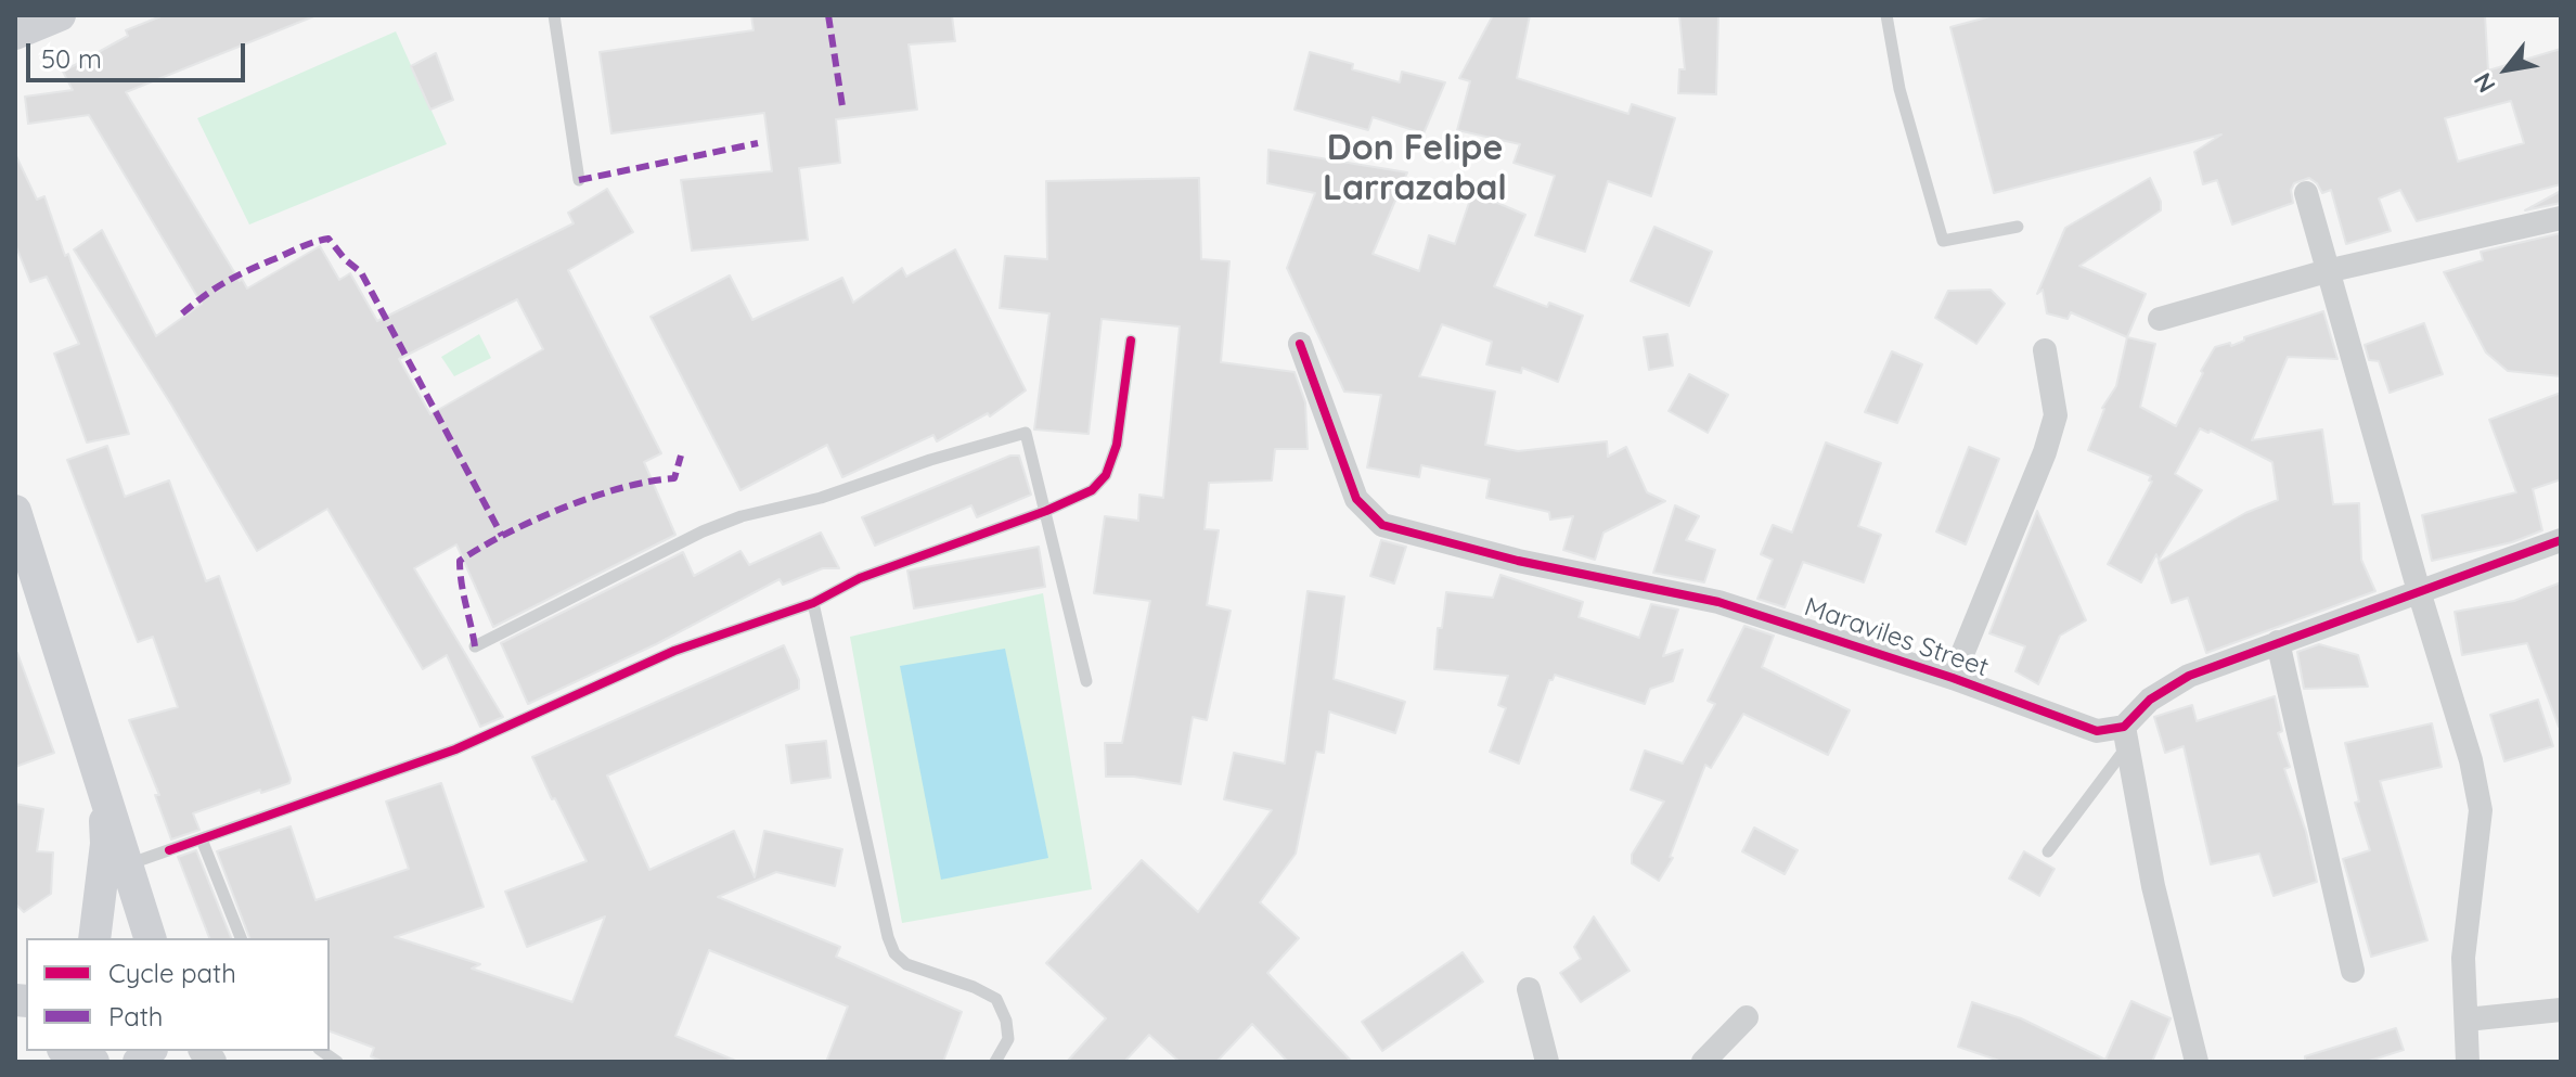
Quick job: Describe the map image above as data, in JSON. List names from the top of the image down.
{
  "streets": {
    "street": ["Maraviles Street"]
  },
  "districts": ["Don Felipe Larrazabal"],
  "legend": ["Cycle path", "Path"],
  "scale_bar": "50 m",
  "north": "bottom left"
}
